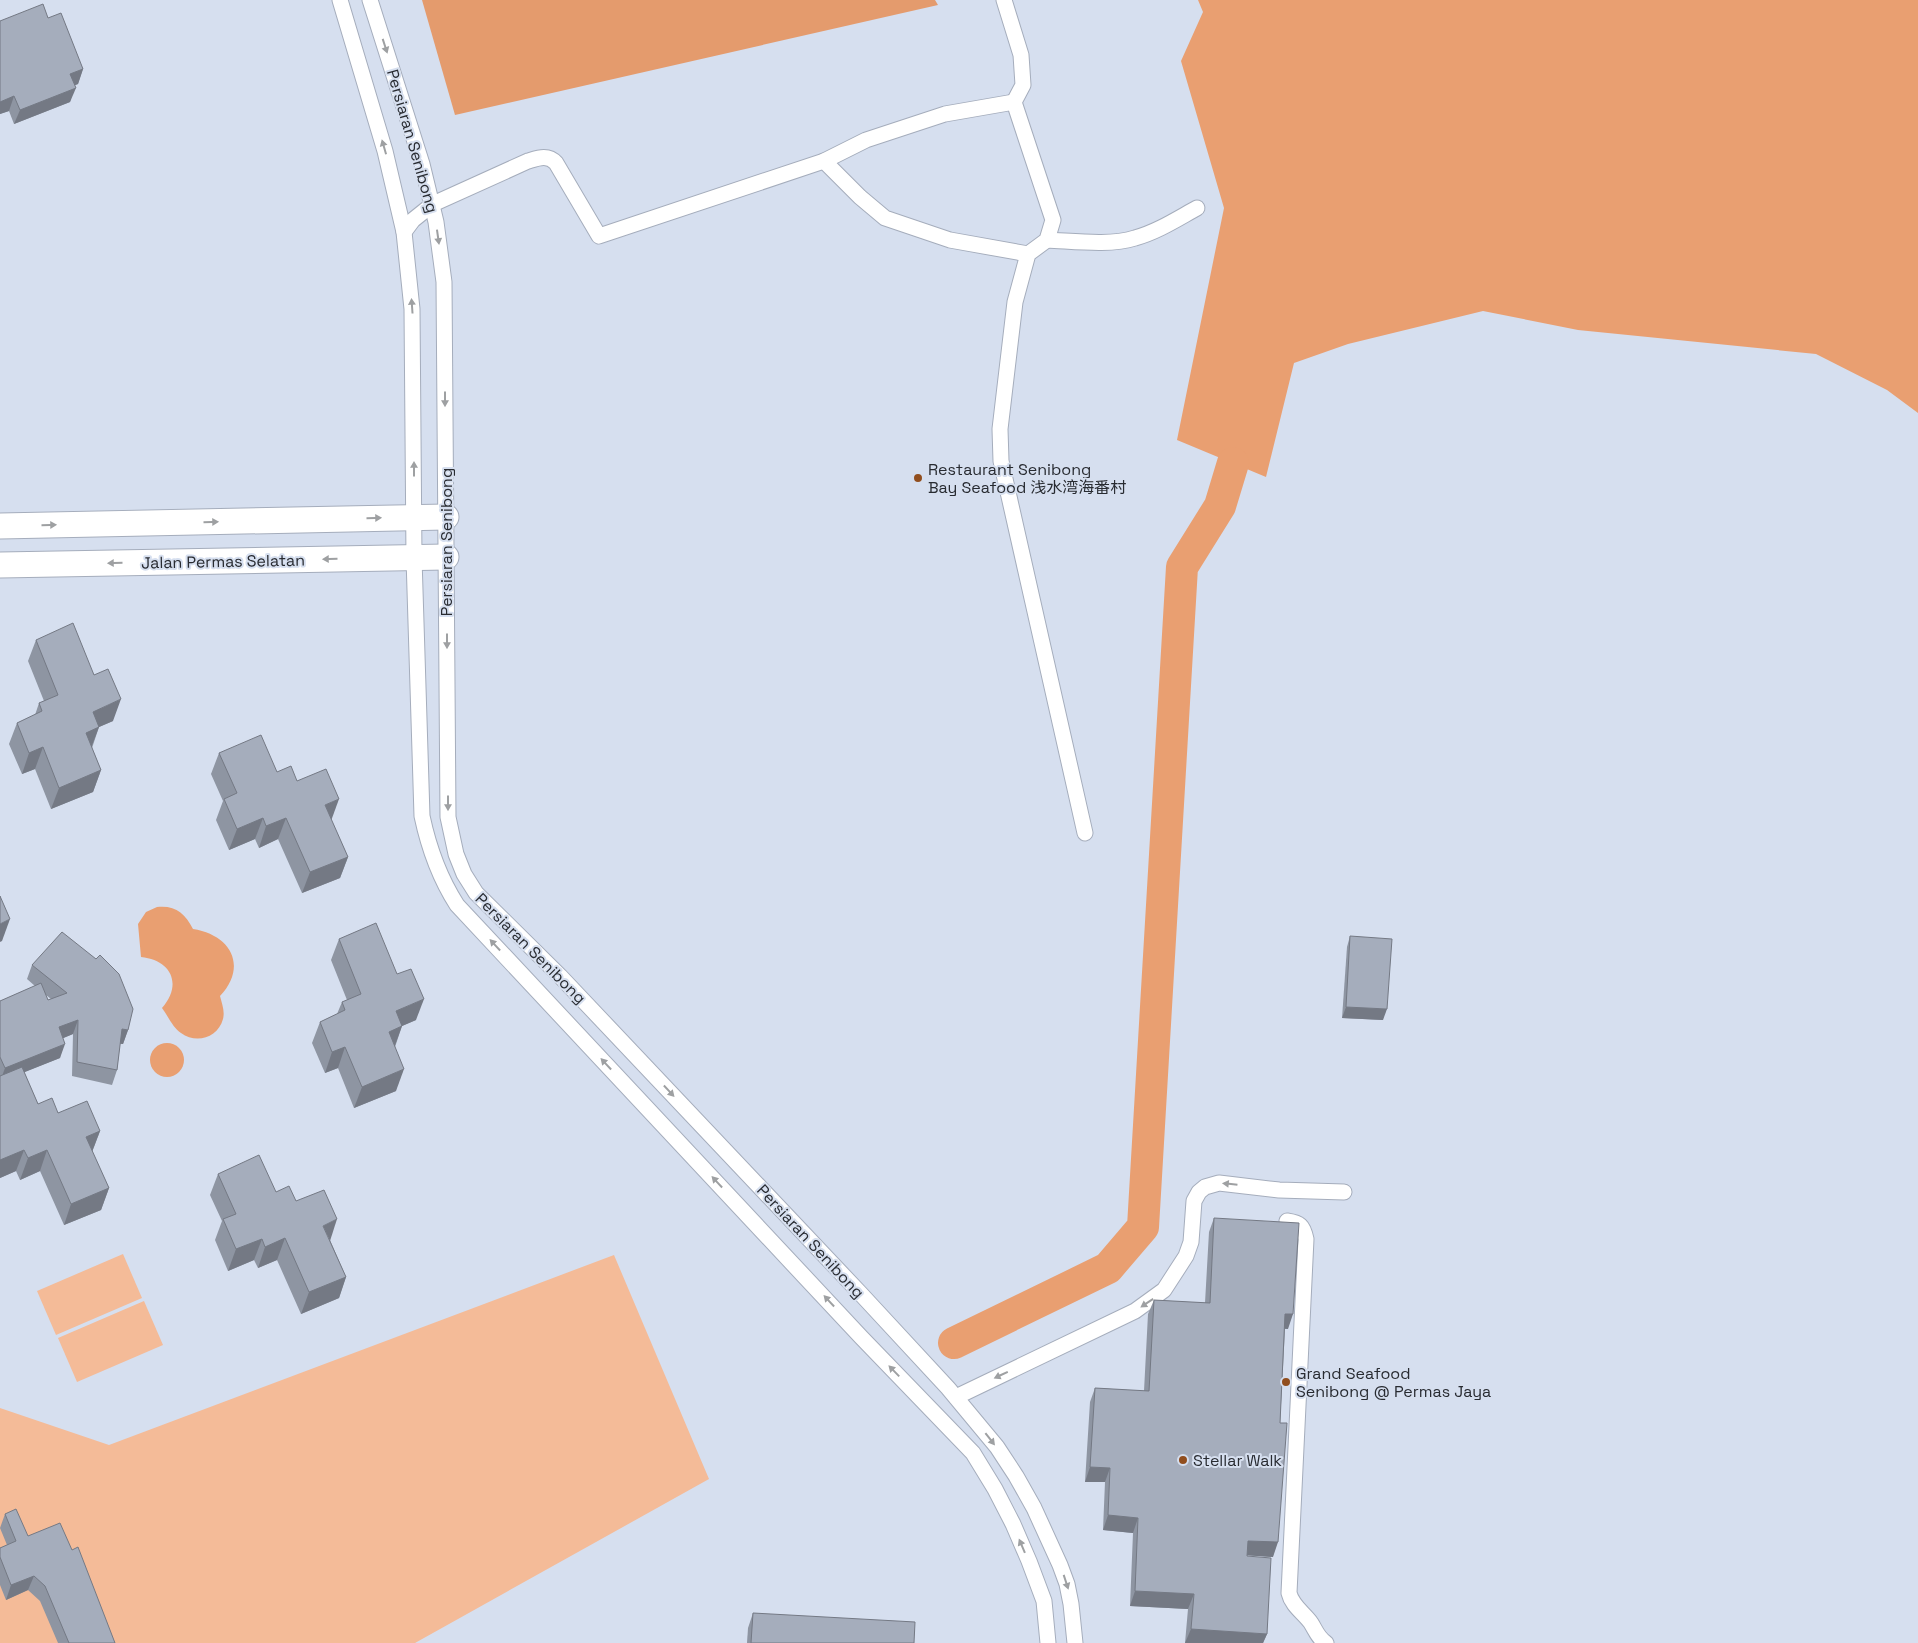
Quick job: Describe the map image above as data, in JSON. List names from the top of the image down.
{
  "streets": {
    "main road": ["Jalan Permas Selatan"],
    "street": ["Persiaran Senibong"]
  },
  "crossings": [
    ["Persiaran Senibong", "Jalan Permas Selatan"]
  ],
  "places": ["Restaurant Senibong Bay Seafood 浅水湾海番村", "Grand Seafood Senibong @ Permas Jaya", "Stellar Walk"]
}
